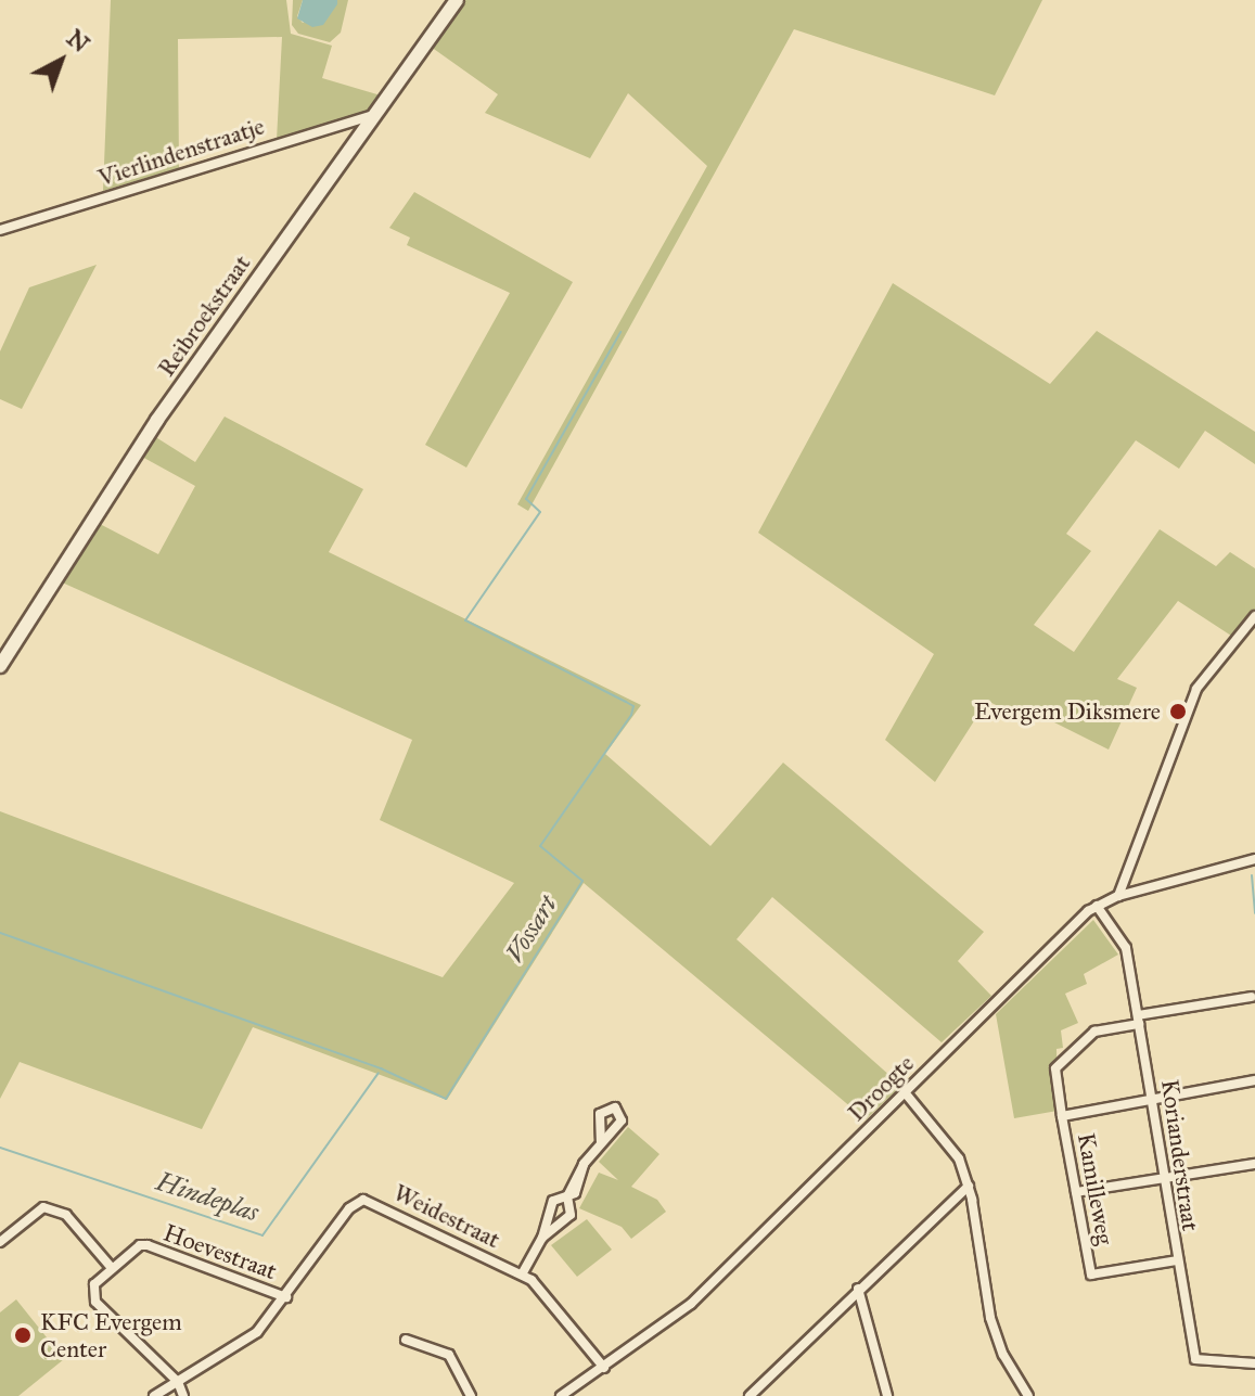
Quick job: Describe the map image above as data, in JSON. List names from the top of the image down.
{
  "streets": {
    "street": [
      "Vierlindenstraatje",
      "Reibroekstraat",
      "Droogte",
      "Korianderstraat",
      "Kamilleweg",
      "Weidestraat",
      "Hoevestraat"
    ]
  },
  "crossings": [
    ["Vierlindenstraatje", "Reibroekstraat"],
    ["Droogte", "Korianderstraat"],
    ["Droogte", "Weidestraat"],
    ["Korianderstraat", "Kamilleweg"],
    ["Weidestraat", "Hoevestraat"]
  ],
  "water": ["Vossart", "Hindeplas"],
  "places": ["Evergem Diksmere", "KFC Evergem Center"],
  "north": "top right"
}
